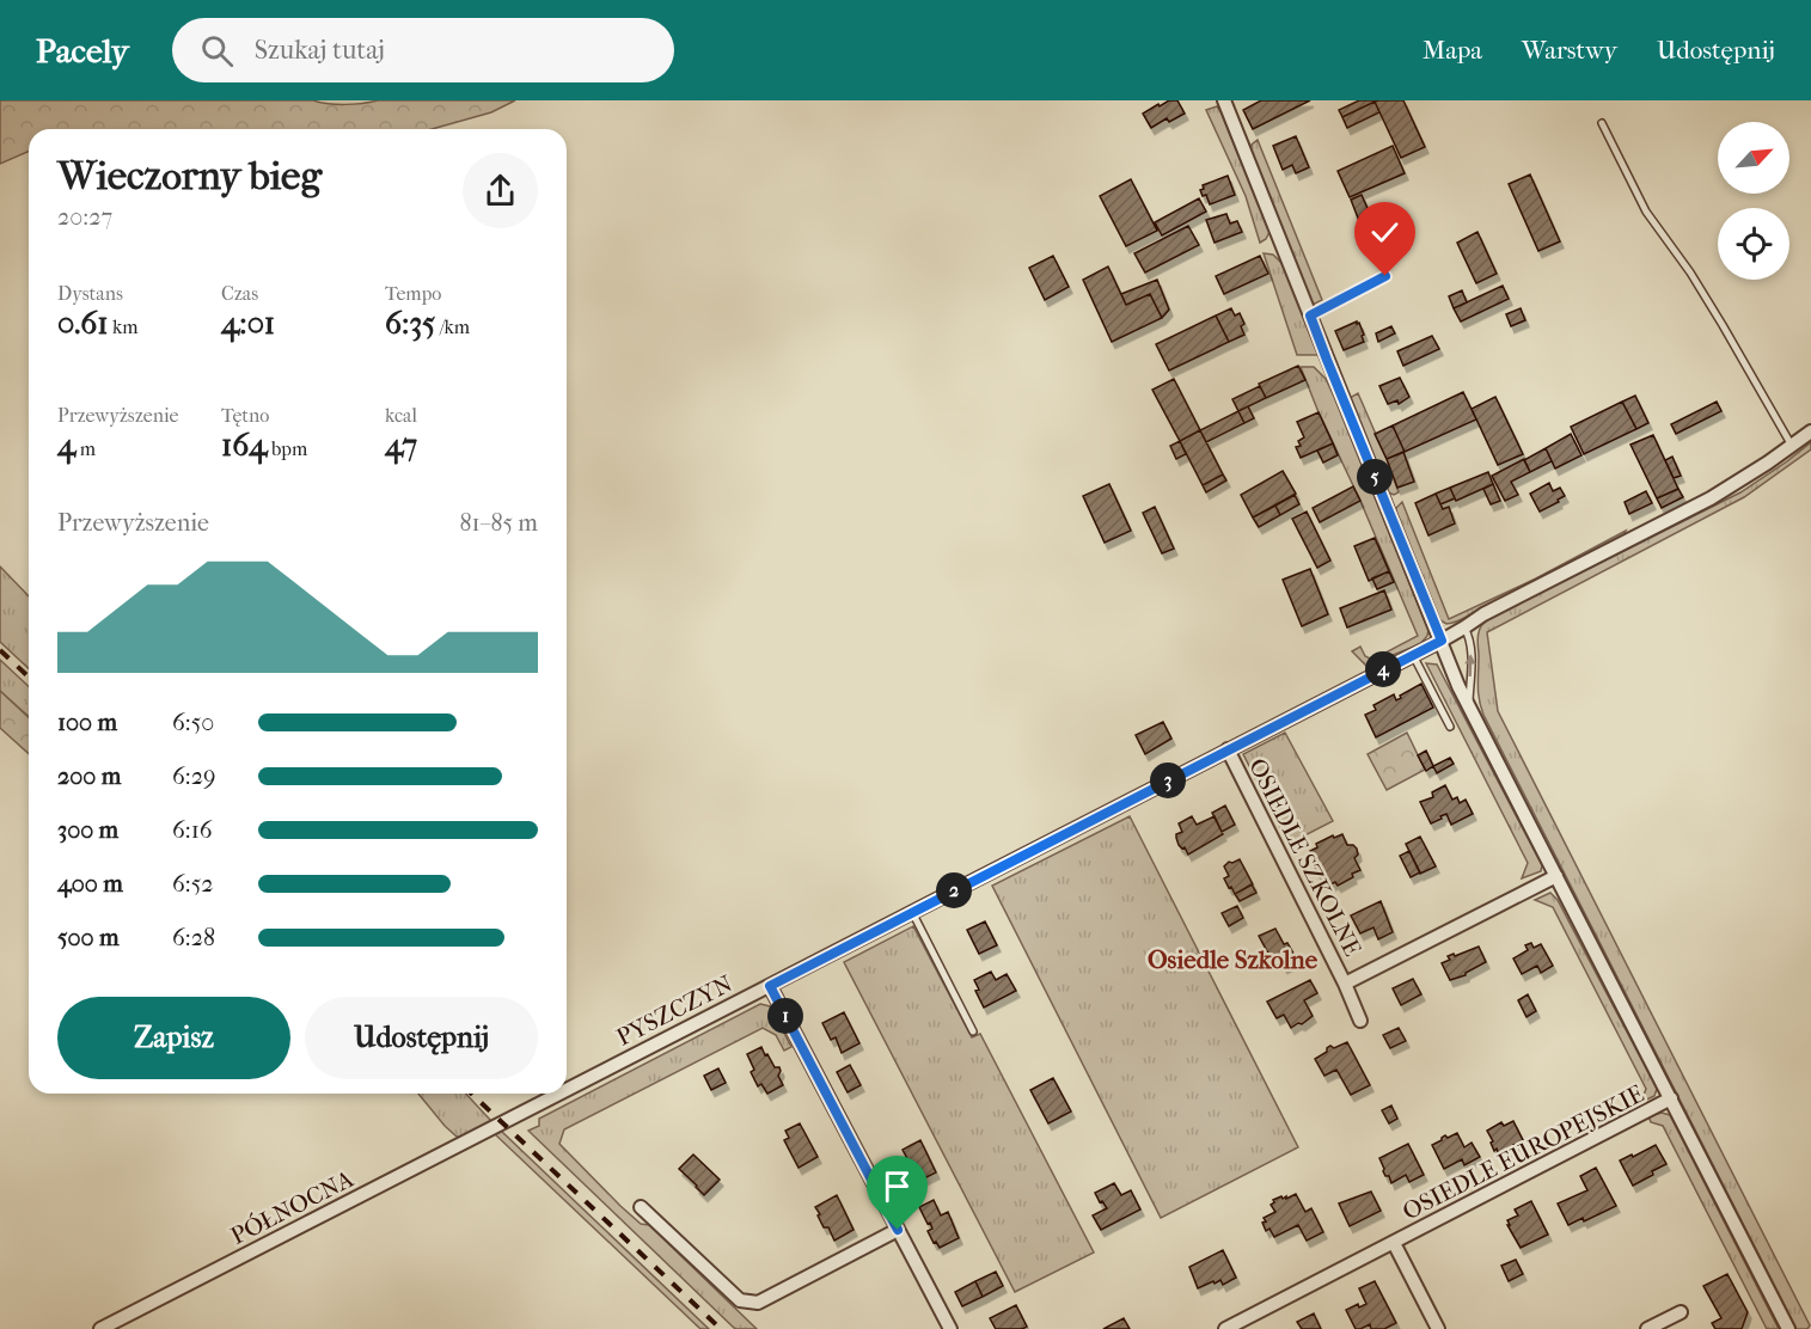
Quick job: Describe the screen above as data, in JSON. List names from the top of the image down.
{
  "streets": {
    "street": [
      "OSIEDLE SZKOLNE",
      "PYSZCZYN",
      "OSIEDLE EUROPEJSKIE",
      "PÓŁNOCNA"
    ]
  },
  "crossings": [
    ["OSIEDLE SZKOLNE", "PYSZCZYN"],
    ["PYSZCZYN", "PÓŁNOCNA"]
  ],
  "districts": ["Osiedle Szkolne"],
  "north": "top right",
  "page": {
    "header": "Pacely",
    "search": "Szukaj tutaj",
    "nav": ["Mapa", "Warstwy", "Udostępnij"],
    "heading": ["Wieczorny bieg", "20:27"],
    "stats": [
      ["Dystans", "0.61 km"],
      ["Czas", "4:01"],
      ["Tempo", "6:35 /km"],
      ["Przewyższenie", "4 m"],
      ["Tętno", "164 bpm"],
      ["kcal", "47"]
    ],
    "pins": [
      "5",
      "4",
      "3",
      "2",
      "1"
    ],
    "chart": ["Przewyższenie", "81–85 m"],
    "list": [
      {
        "name": "100 m",
        "note": "6:50"
      },
      {
        "name": "200 m",
        "note": "6:29"
      },
      {
        "name": "300 m",
        "note": "6:16"
      },
      {
        "name": "400 m",
        "note": "6:52"
      },
      {
        "name": "500 m",
        "note": "6:28"
      }
    ],
    "buttons": ["Zapisz", "Udostępnij"]
  }
}
